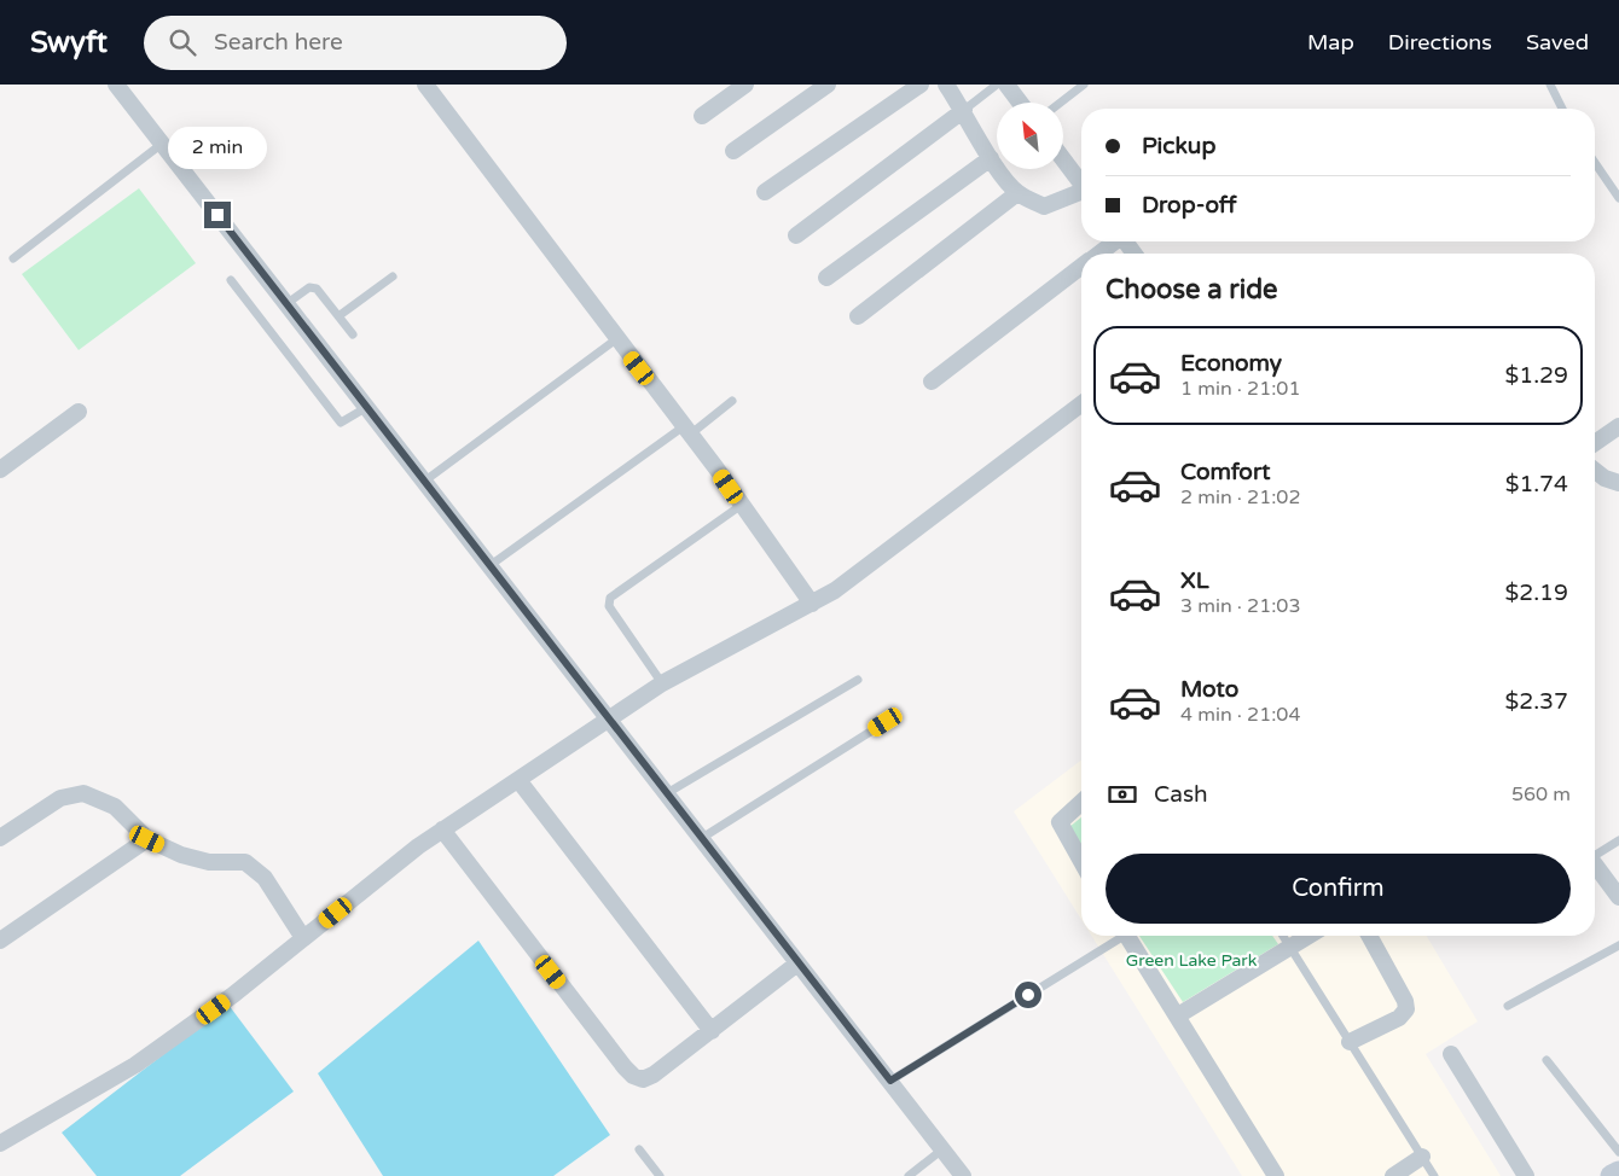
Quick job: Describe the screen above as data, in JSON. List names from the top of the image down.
{
  "parks": ["Green Lake Park"],
  "north": "top left",
  "page": {
    "header": "Swyft",
    "search": "Search here",
    "nav": ["Map", "Directions", "Saved"],
    "banner": ["Pickup", "Drop-off"],
    "bubble": "2 min",
    "heading": "Choose a ride",
    "list": [
      {
        "name": "Economy",
        "note": "1 min · 21:01",
        "value": "$1.29"
      },
      {
        "name": "Comfort",
        "note": "2 min · 21:02",
        "value": "$1.74"
      },
      {
        "name": "XL",
        "note": "3 min · 21:03",
        "value": "$2.19"
      },
      {
        "name": "Moto",
        "note": "4 min · 21:04",
        "value": "$2.37"
      }
    ],
    "pay": ["Cash", "560 m"],
    "buttons": "Confirm"
  }
}
